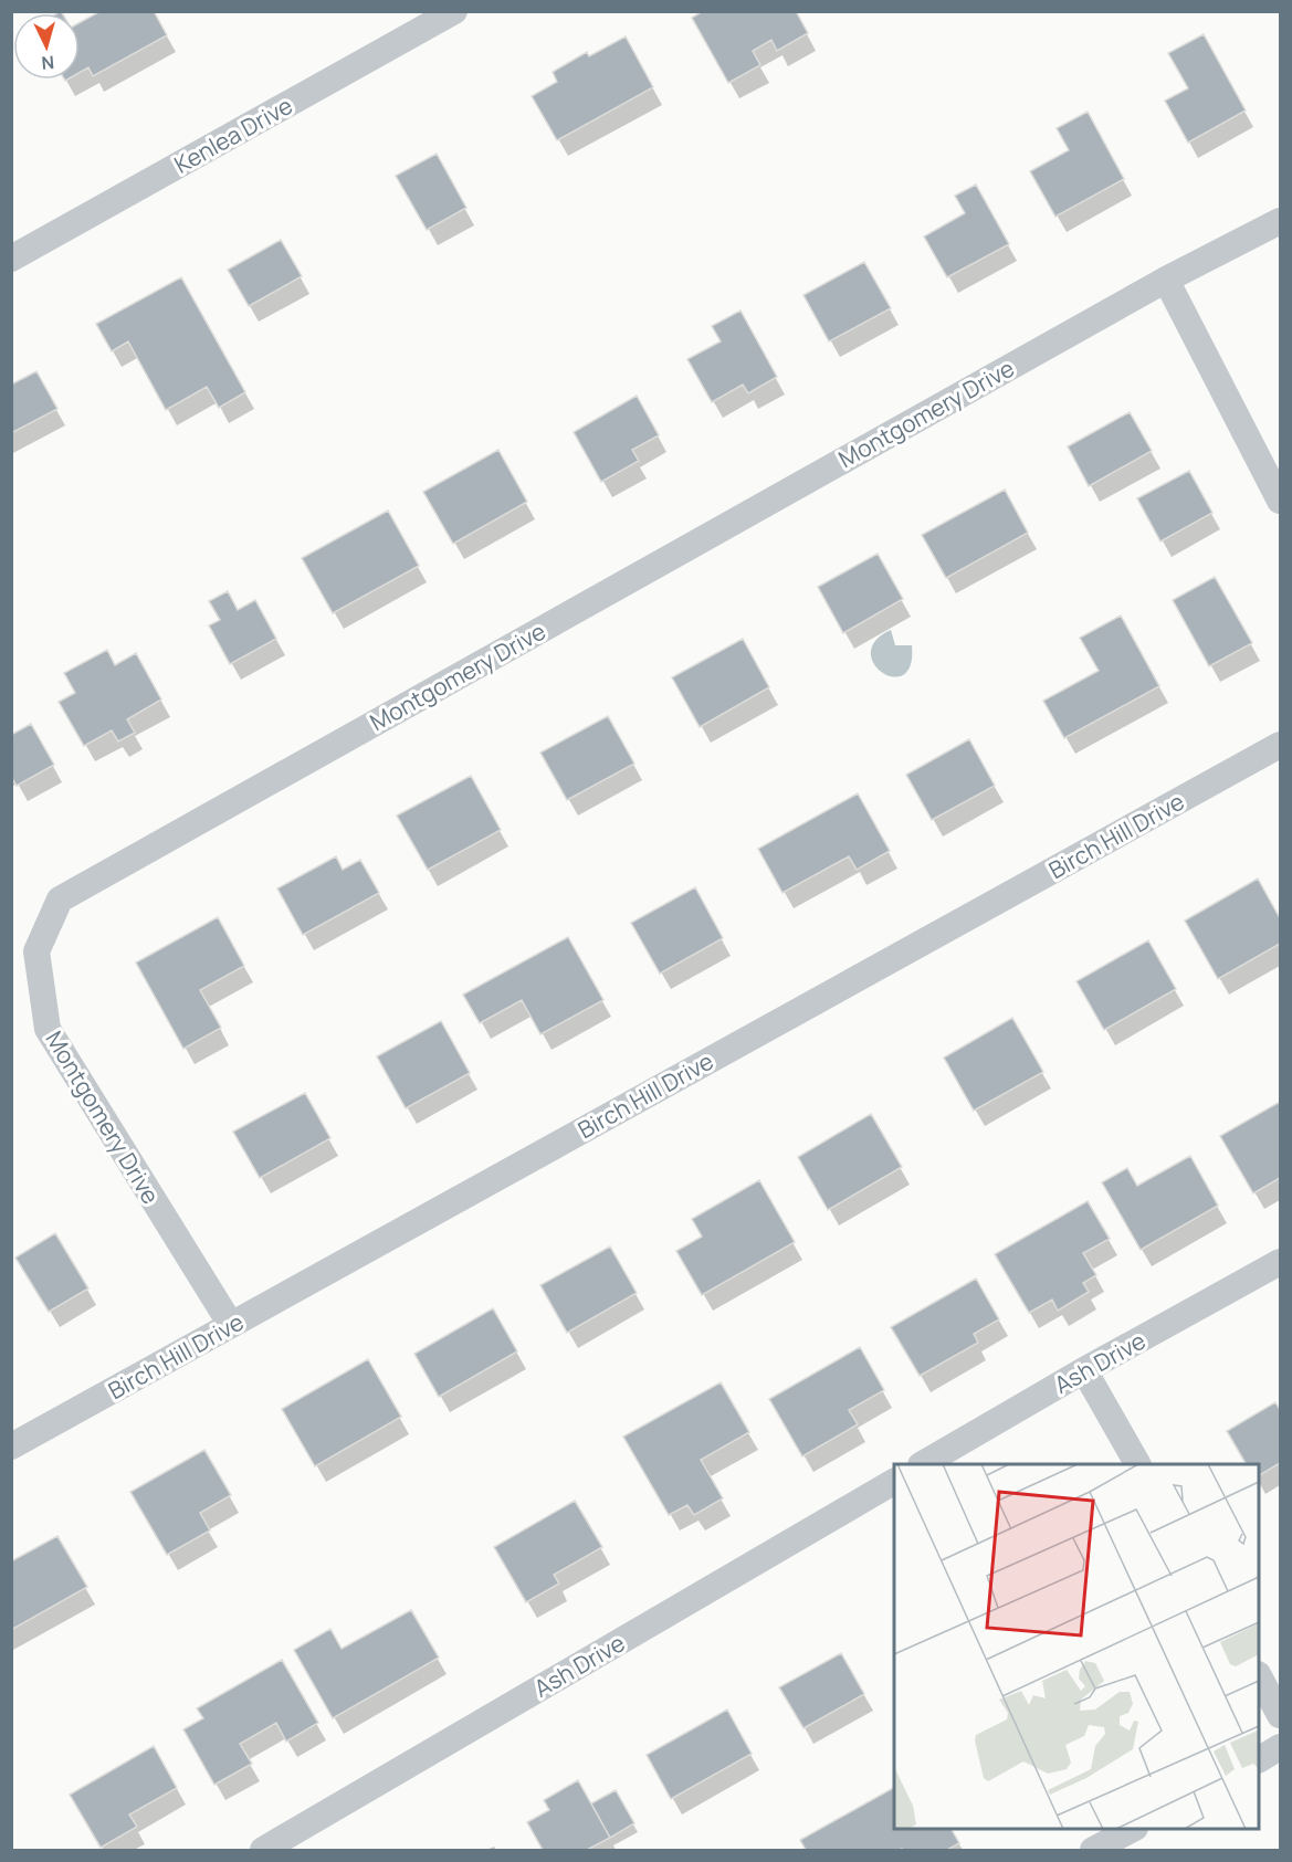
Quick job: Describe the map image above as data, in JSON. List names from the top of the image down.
{
  "streets": {
    "street": [
      "Kenlea Drive",
      "Montgomery Drive",
      "Birch Hill Drive",
      "Ash Drive"
    ]
  },
  "crossings": [
    ["Montgomery Drive", "Birch Hill Drive"]
  ],
  "north": "bottom"
}
